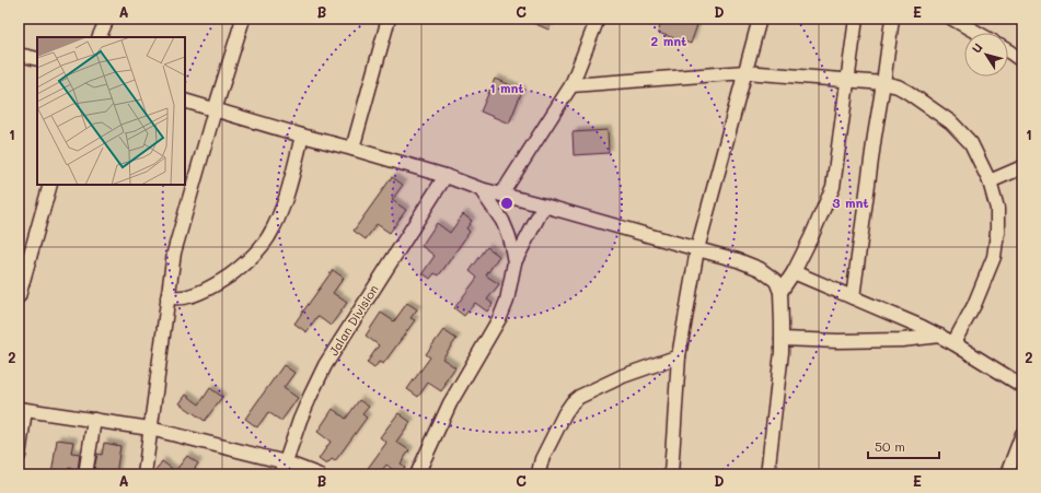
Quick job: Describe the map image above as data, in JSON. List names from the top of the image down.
{
  "streets": {
    "street": ["Jalan Division"]
  },
  "scale_bar": "50 m",
  "north": "top left",
  "grid": {
    "columns": [
      "A",
      "B",
      "C",
      "D",
      "E"
    ],
    "rows": ["1", "2"]
  },
  "rings": ["2 mnt", "1 mnt", "3 mnt"]
}
